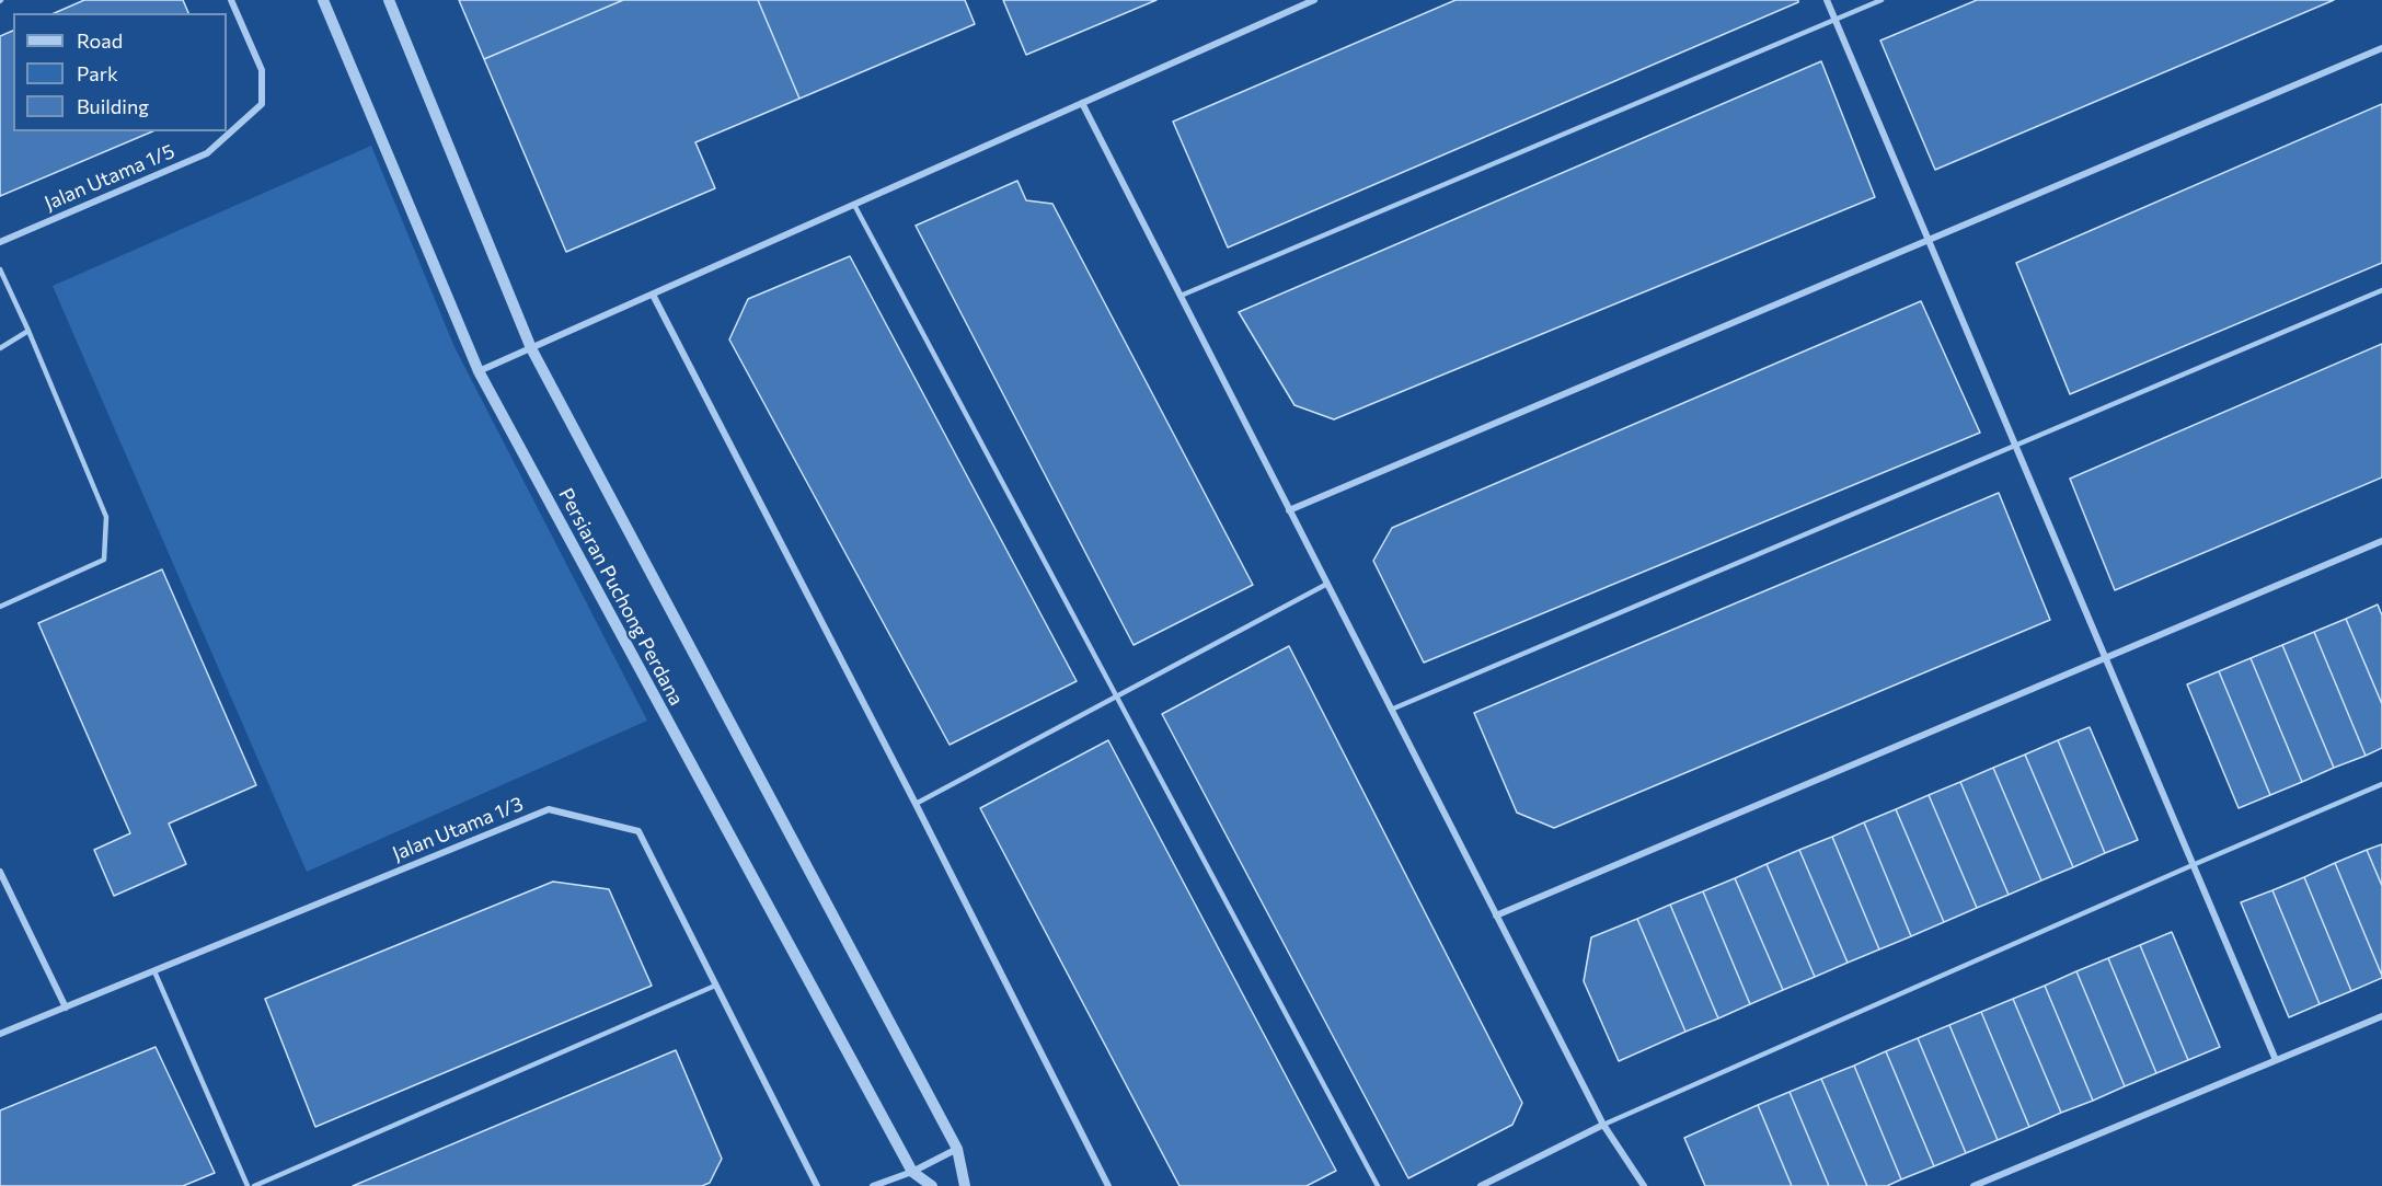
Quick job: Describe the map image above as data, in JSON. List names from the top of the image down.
{
  "streets": {
    "street": ["Jalan Utama 1/5", "Persiaran Puchong Perdana", "Jalan Utama 1/3"]
  },
  "legend": ["Road", "Park", "Building"]
}
